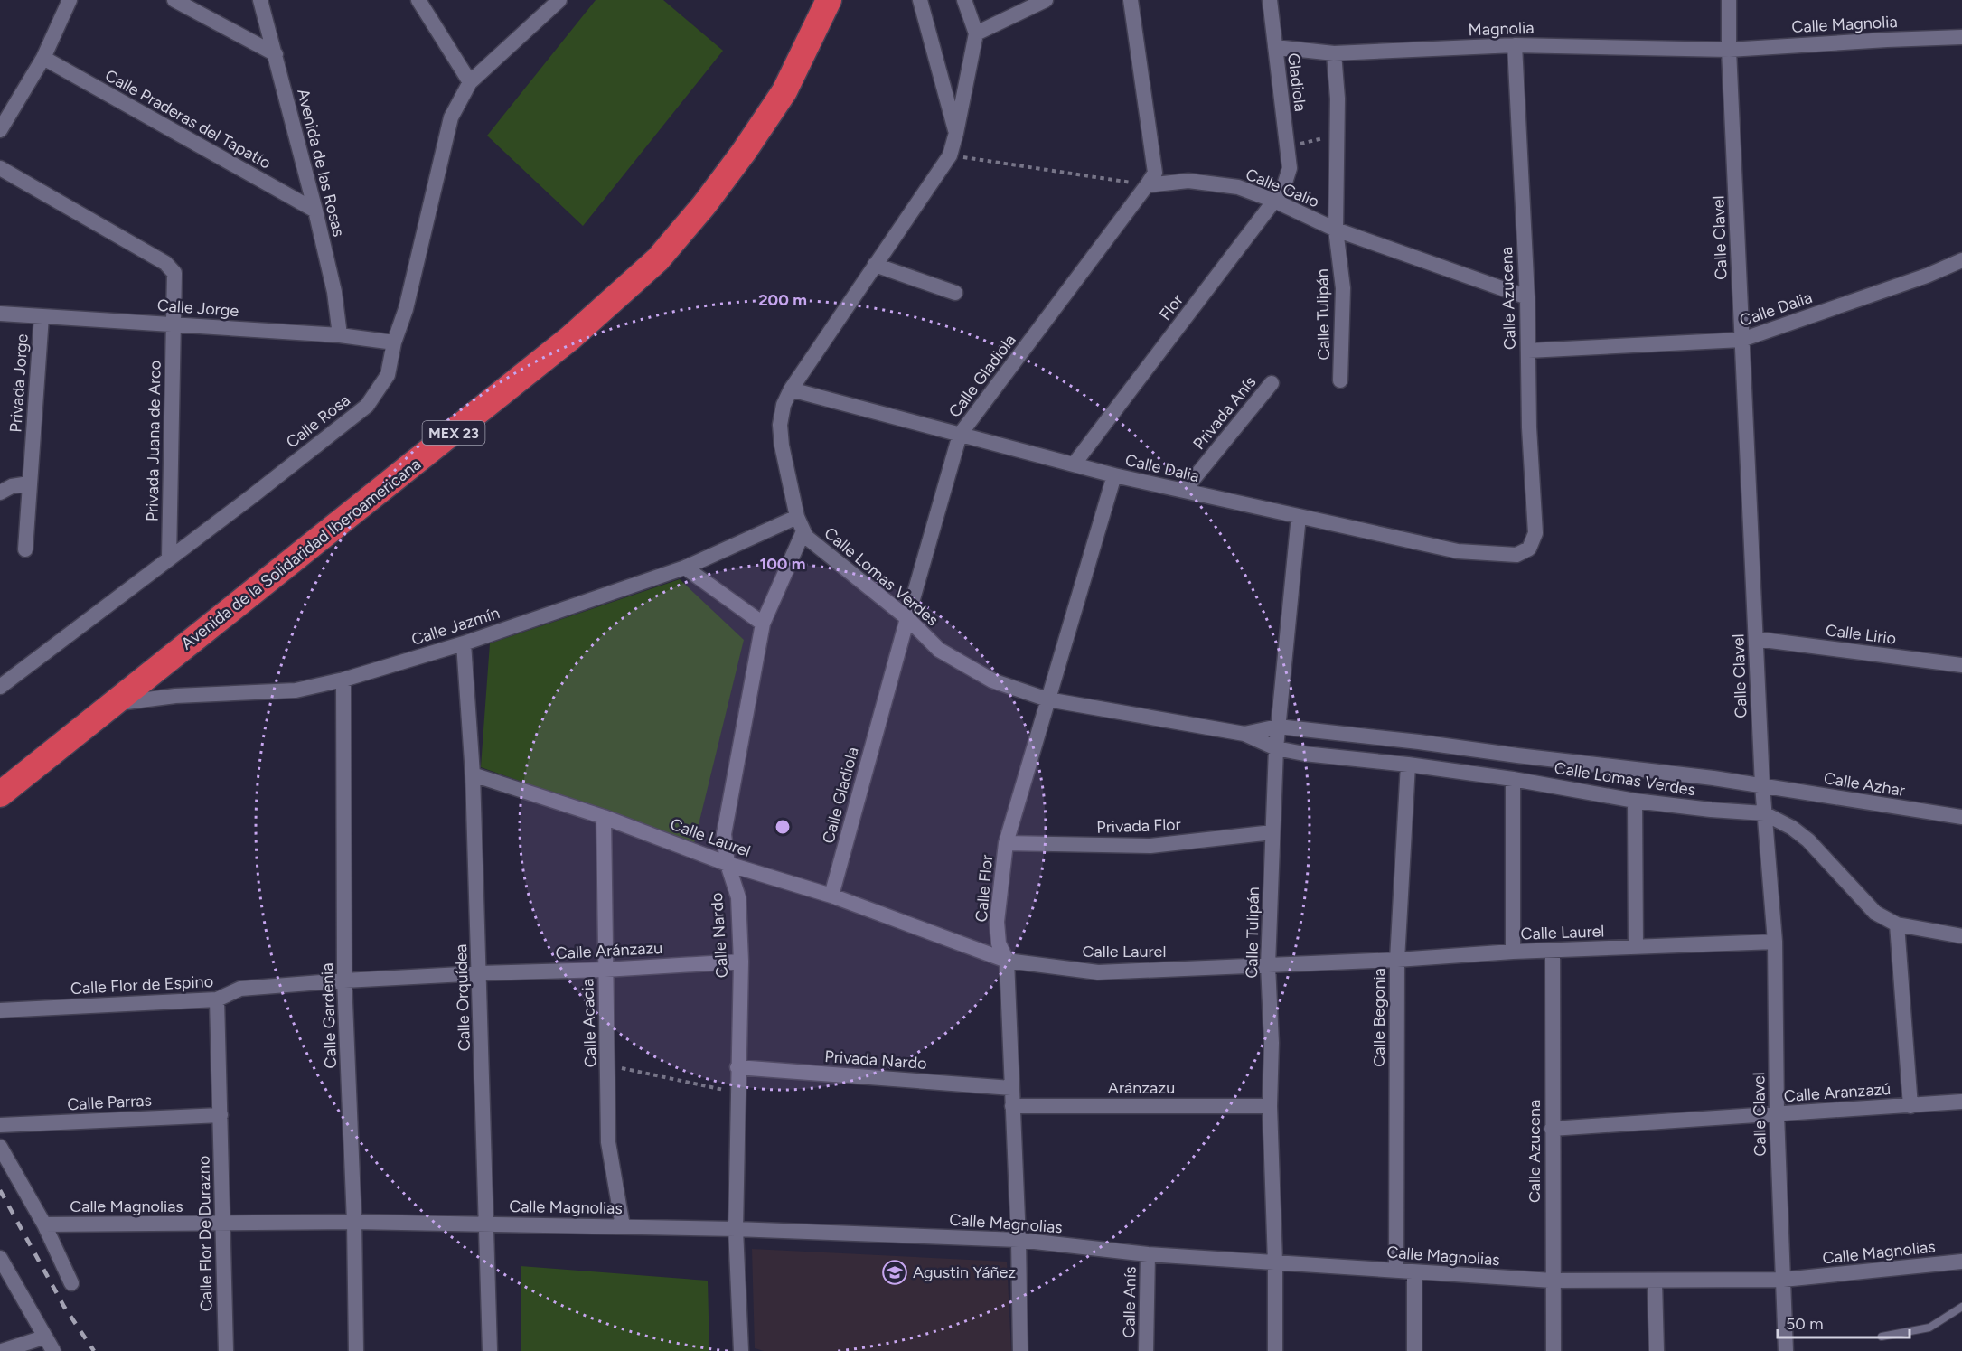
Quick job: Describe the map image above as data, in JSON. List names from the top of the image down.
{
  "streets": {
    "highway": ["MEX 23", "Avenida de la Solidaridad Iberoamericana"],
    "street": [
      "Calle Magnolia",
      "Magnolia",
      "Gladiola",
      "Calle Praderas del Tapatío",
      "Avenida de las Rosas",
      "Calle Galio",
      "Calle Clavel",
      "Calle Azucena",
      "Flor",
      "Calle Jorge",
      "Calle Dalia",
      "Calle Tulipán",
      "Calle Gladiola",
      "Privada Jorge",
      "Privada Anís",
      "Calle Rosa",
      "Privada Juana de Arco",
      "Calle Lomas Verdes",
      "Calle Jazmín",
      "Calle Lirio",
      "Calle Azhar",
      "Privada Flor",
      "Calle Laurel",
      "Calle Flor",
      "Calle Nardo",
      "Calle Aránzazu",
      "Calle Flor de Espino",
      "Calle Orquídea",
      "Calle Gardenia",
      "Calle Begonia",
      "Calle Acacia",
      "Privada Nardo",
      "Aránzazu",
      "Calle Aranzazú",
      "Calle Parras",
      "Calle Magnolias",
      "Calle Flor De Durazno",
      "Calle Anís"
    ]
  },
  "crossings": [
    ["Calle Magnolia", "Magnolia"],
    ["Calle Magnolia", "Calle Clavel"],
    ["Magnolia", "Gladiola"],
    ["Magnolia", "Calle Clavel"],
    ["Magnolia", "Calle Azucena"],
    ["Magnolia", "Calle Tulipán"],
    ["Gladiola", "Flor"],
    ["Calle Praderas del Tapatío", "Avenida de las Rosas"],
    ["Avenida de las Rosas", "Calle Jorge"],
    ["Calle Galio", "Calle Azucena"],
    ["Calle Galio", "Flor"],
    ["Calle Galio", "Calle Tulipán"],
    ["Calle Galio", "Calle Gladiola"],
    ["Calle Clavel", "Calle Dalia"],
    ["Calle Clavel", "Calle Lomas Verdes"],
    ["Calle Clavel", "Calle Lirio"],
    ["Calle Clavel", "Calle Azhar"],
    ["Calle Clavel", "Calle Laurel"],
    ["Calle Clavel", "Calle Aranzazú"],
    ["Calle Clavel", "Calle Magnolias"],
    ["Calle Azucena", "Calle Dalia"],
    ["Calle Azucena", "Calle Laurel"],
    ["Calle Azucena", "Calle Aranzazú"],
    ["Calle Azucena", "Calle Magnolias"],
    ["Flor", "Calle Dalia"],
    ["Calle Jorge", "Privada Jorge"],
    ["Calle Jorge", "Calle Rosa"],
    ["Calle Jorge", "Privada Juana de Arco"],
    ["Calle Dalia", "Calle Tulipán"],
    ["Calle Dalia", "Calle Gladiola"],
    ["Calle Dalia", "Privada Anís"],
    ["Calle Dalia", "Calle Lomas Verdes"],
    ["Calle Dalia", "Calle Flor"],
    ["Calle Tulipán", "Calle Lomas Verdes"],
    ["Calle Tulipán", "Privada Flor"],
    ["Calle Tulipán", "Calle Laurel"],
    ["Calle Tulipán", "Aránzazu"],
    ["Calle Tulipán", "Calle Magnolias"],
    ["Calle Gladiola", "Calle Lomas Verdes"],
    ["Calle Gladiola", "Calle Laurel"],
    ["Calle Rosa", "Privada Juana de Arco"],
    ["Avenida de la Solidaridad Iberoamericana", "Calle Jazmín"],
    ["Calle Lomas Verdes", "Calle Jazmín"],
    ["Calle Lomas Verdes", "Calle Azhar"],
    ["Calle Lomas Verdes", "Calle Flor"],
    ["Calle Lomas Verdes", "Calle Nardo"],
    ["Calle Lomas Verdes", "Calle Begonia"],
    ["Calle Jazmín", "Calle Orquídea"],
    ["Calle Jazmín", "Calle Gardenia"],
    ["Privada Flor", "Calle Flor"],
    ["Calle Laurel", "Calle Flor"],
    ["Calle Laurel", "Calle Nardo"],
    ["Calle Laurel", "Calle Orquídea"],
    ["Calle Laurel", "Calle Begonia"],
    ["Calle Laurel", "Calle Acacia"],
    ["Calle Flor", "Privada Nardo"],
    ["Calle Flor", "Aránzazu"],
    ["Calle Flor", "Calle Magnolias"],
    ["Calle Nardo", "Calle Aránzazu"],
    ["Calle Nardo", "Privada Nardo"],
    ["Calle Nardo", "Calle Magnolias"],
    ["Calle Aránzazu", "Calle Flor de Espino"],
    ["Calle Aránzazu", "Calle Orquídea"],
    ["Calle Aránzazu", "Calle Acacia"],
    ["Calle Flor de Espino", "Calle Orquídea"],
    ["Calle Flor de Espino", "Calle Gardenia"],
    ["Calle Orquídea", "Calle Magnolias"],
    ["Calle Gardenia", "Calle Magnolias"],
    ["Calle Begonia", "Calle Magnolias"],
    ["Calle Acacia", "Calle Magnolias"],
    ["Calle Parras", "Calle Flor De Durazno"],
    ["Calle Magnolias", "Calle Flor De Durazno"],
    ["Calle Magnolias", "Calle Anís"]
  ],
  "places": {
    "school or university": ["Agustin Yáñez"]
  },
  "scale_bar": "50 m",
  "rings": ["200 m", "100 m"]
}
